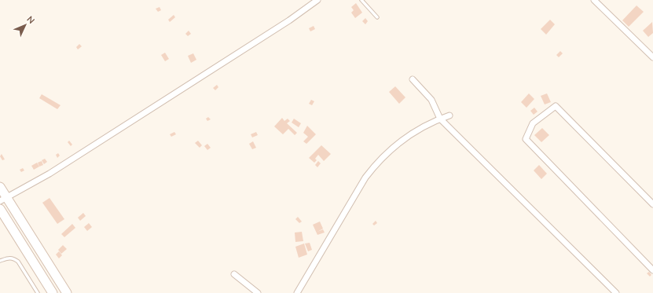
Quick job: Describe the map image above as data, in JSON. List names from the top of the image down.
{
  "north": "top right"
}
